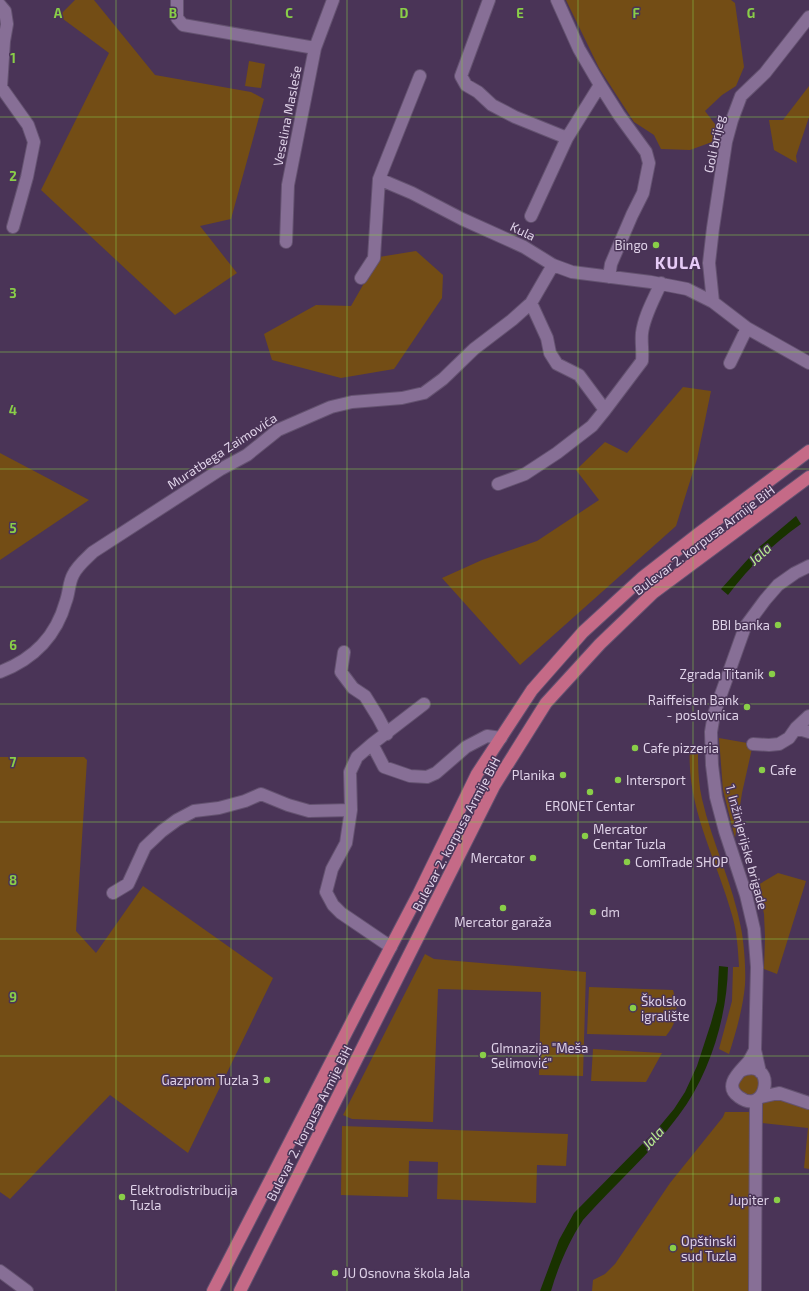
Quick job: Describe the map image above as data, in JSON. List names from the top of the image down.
{
  "streets": {
    "main road": ["Bulevar 2. korpusa Armije BiH"],
    "street": [
      "Veselina Masleše",
      "Goli brijeg",
      "Kula",
      "Muratbega Zaimovića",
      "1. Inžinjerijske brigade"
    ]
  },
  "crossings": [
    ["Goli brijeg", "Kula"],
    ["Kula", "Muratbega Zaimovića"]
  ],
  "districts": ["KULA"],
  "water": ["Jala"],
  "places": [
    "Bingo",
    "BBI banka",
    "Zgrada Titanik",
    "Raiffeisen Bank - poslovnica",
    "Cafe pizzeria",
    "Cafe",
    "Planika",
    "Intersport",
    "ERONET Centar",
    "Mercator Centar Tuzla",
    "Mercator",
    "ComTrade SHOP",
    "Mercator garaža",
    "dm",
    "Školsko igralište",
    "GImnazija \"Meša Selimović\"",
    "Gazprom Tuzla 3",
    "Elektrodistribucija Tuzla",
    "Jupiter",
    "Opštinski sud Tuzla",
    "JU Osnovna škola Jala"
  ],
  "grid": {
    "columns": [
      "A",
      "B",
      "C",
      "D",
      "E",
      "F",
      "G"
    ],
    "rows": [
      "1",
      "2",
      "3",
      "4",
      "5",
      "6",
      "7",
      "8",
      "9"
    ]
  }
}
